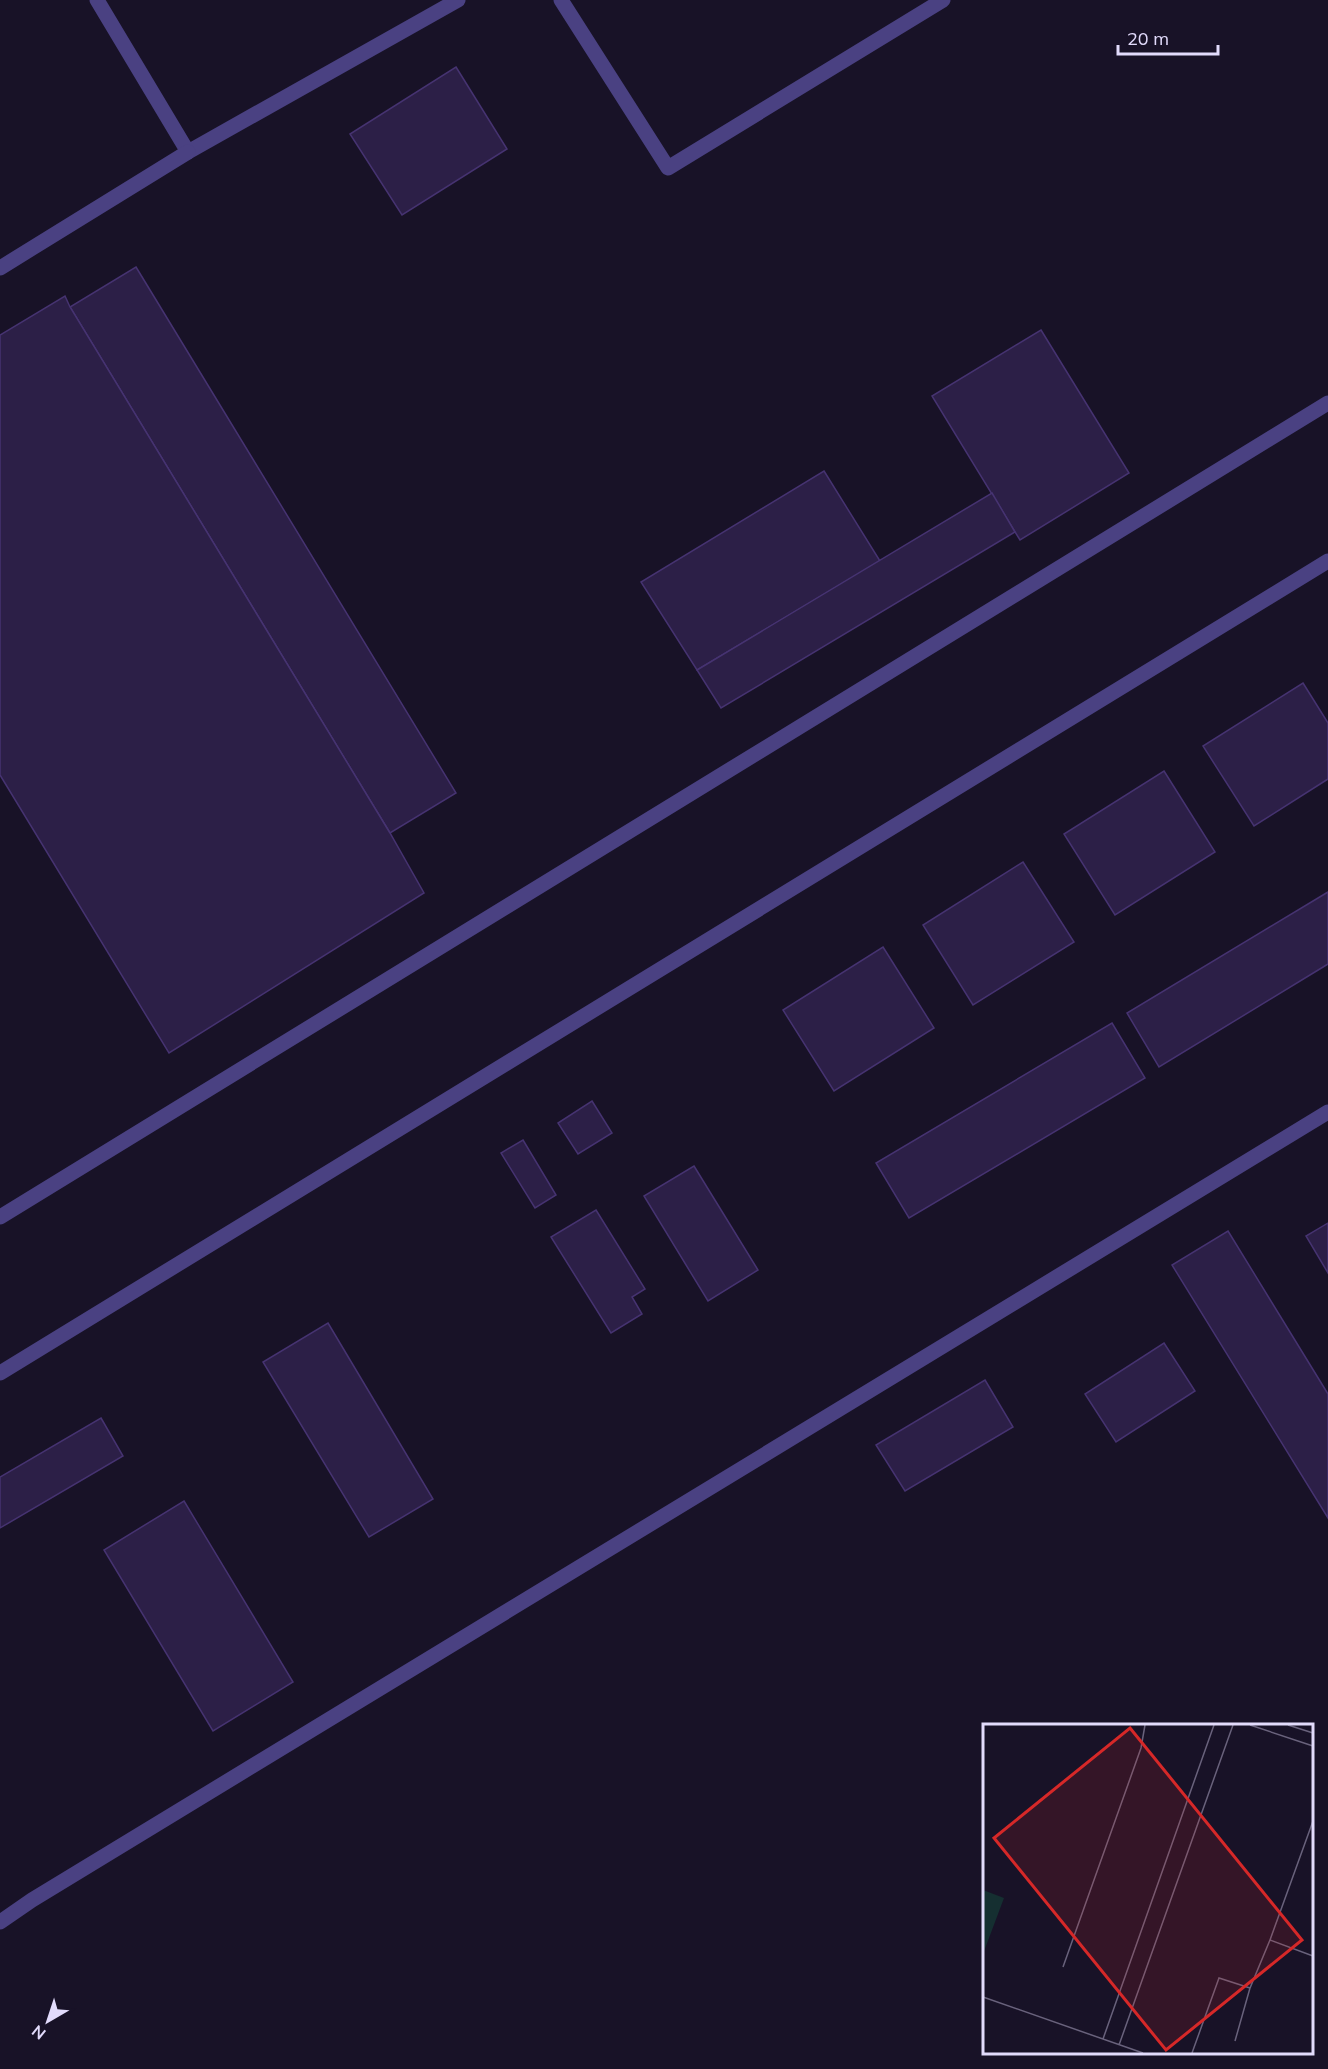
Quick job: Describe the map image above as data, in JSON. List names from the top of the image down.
{
  "scale_bar": "20 m",
  "north": "bottom left"
}
